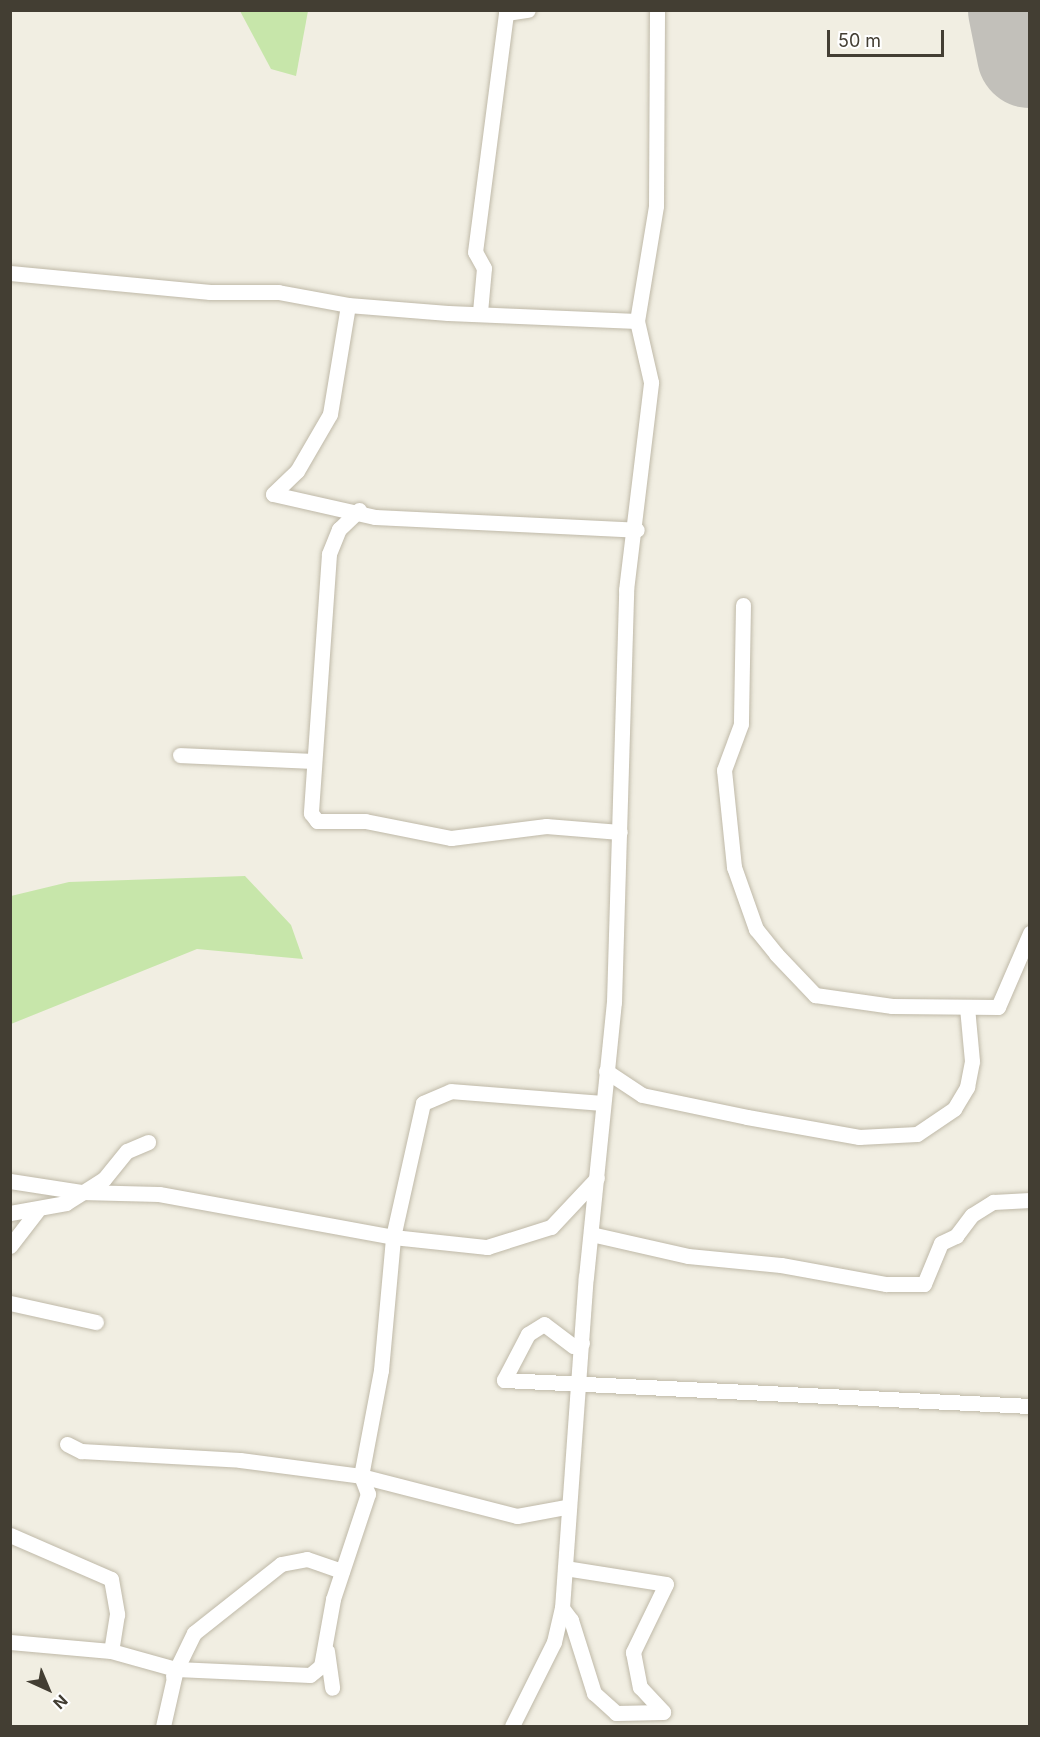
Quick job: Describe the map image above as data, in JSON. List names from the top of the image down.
{
  "scale_bar": "50 m",
  "north": "bottom right"
}
